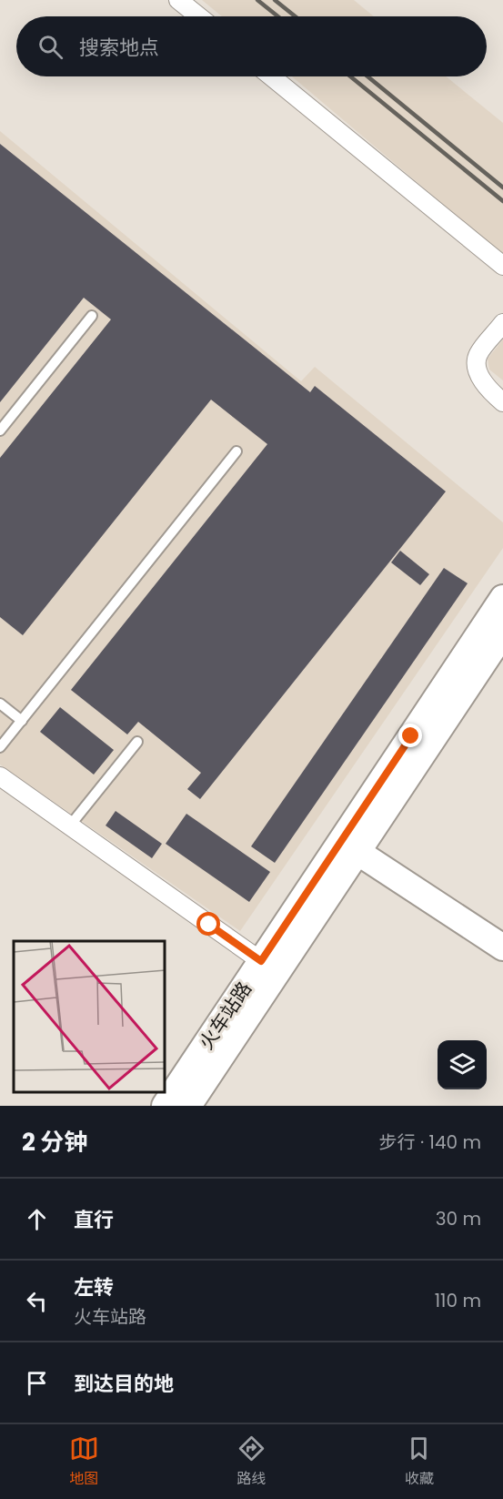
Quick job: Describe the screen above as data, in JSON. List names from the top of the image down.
{
  "streets": {
    "street": ["火车站路"]
  },
  "page": {
    "search": "搜索地点",
    "heading": ["2 分钟", "步行 · 140 m"],
    "list": [
      ["直行", "30 m"],
      ["左转", "火车站路", "110 m"],
      "到达目的地"
    ],
    "nav": ["地图", "路线", "收藏"]
  }
}
